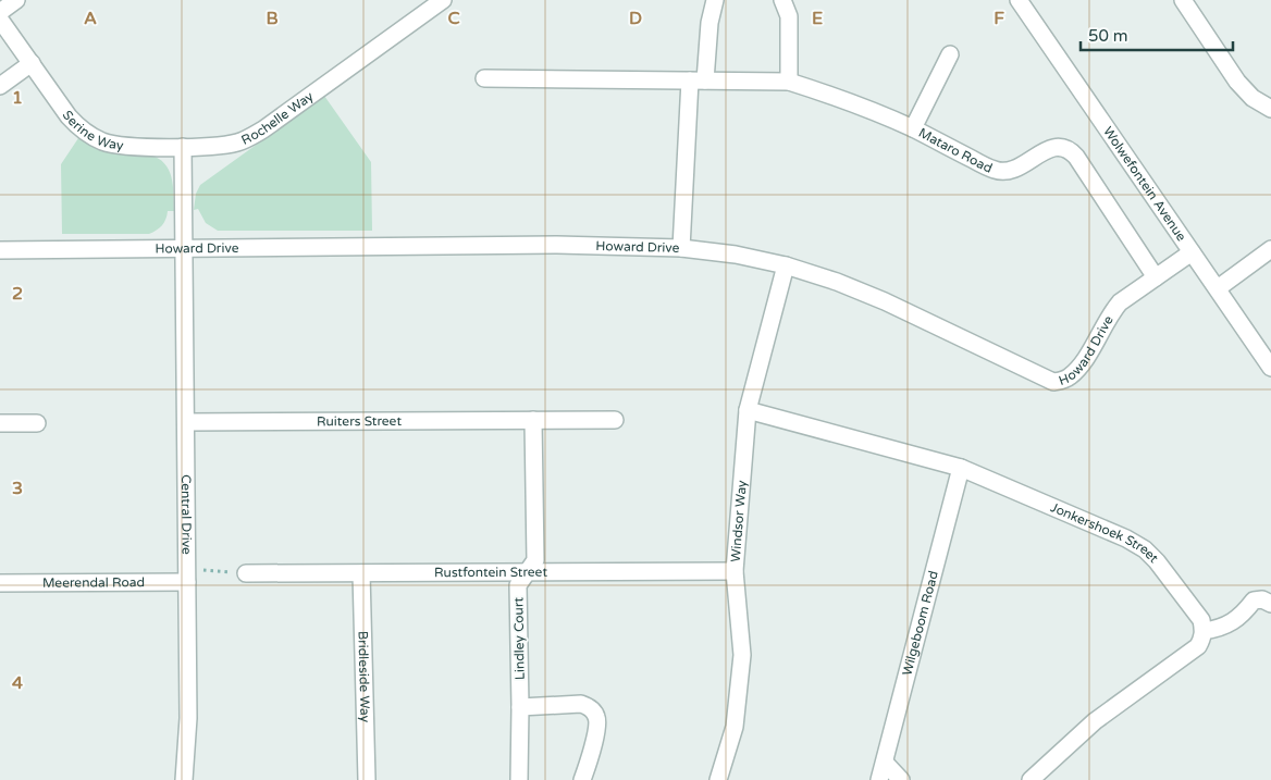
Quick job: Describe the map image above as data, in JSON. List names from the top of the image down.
{
  "streets": {
    "street": [
      "Rochelle Way",
      "Serine Way",
      "Mataro Road",
      "Wolwefontein Avenue",
      "Howard Drive",
      "Ruiters Street",
      "Central Drive",
      "Windsor Way",
      "Jonkershoek Street",
      "Rustfontein Street",
      "Meerendal Road",
      "Wilgeboom Road",
      "Lindley Court",
      "Bridleside Way"
    ]
  },
  "crossings": [
    ["Rochelle Way", "Serine Way"],
    ["Mataro Road", "Howard Drive"],
    ["Wolwefontein Avenue", "Howard Drive"],
    ["Howard Drive", "Central Drive"],
    ["Howard Drive", "Windsor Way"],
    ["Ruiters Street", "Central Drive"],
    ["Central Drive", "Meerendal Road"],
    ["Windsor Way", "Jonkershoek Street"],
    ["Windsor Way", "Rustfontein Street"],
    ["Jonkershoek Street", "Wilgeboom Road"],
    ["Rustfontein Street", "Lindley Court"],
    ["Rustfontein Street", "Bridleside Way"]
  ],
  "scale_bar": "50 m",
  "grid": {
    "columns": [
      "A",
      "B",
      "C",
      "D",
      "E",
      "F"
    ],
    "rows": [
      "1",
      "2",
      "3",
      "4"
    ]
  }
}
